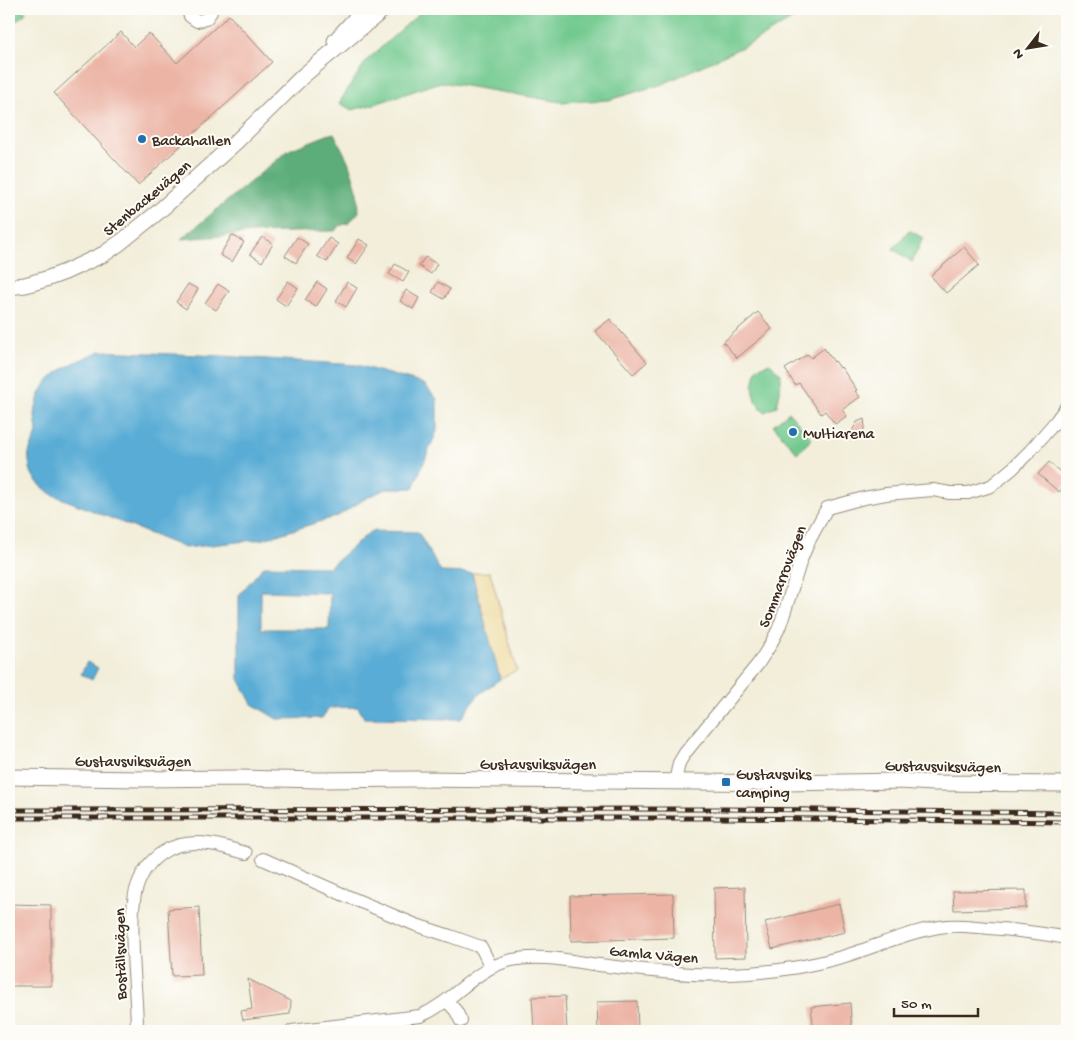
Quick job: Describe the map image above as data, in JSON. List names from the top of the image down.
{
  "streets": {
    "street": [
      "Stenbackevägen",
      "Sommarrovägen",
      "Gustavsviksvägen",
      "Gamla Vägen",
      "Boställsvägen"
    ]
  },
  "crossings": [
    ["Sommarrovägen", "Gustavsviksvägen"]
  ],
  "places": {
    "other": ["Backahallen", "Multiarena"],
    "transit": ["Gustavsviks camping"]
  },
  "scale_bar": "50 m",
  "north": "bottom left"
}
